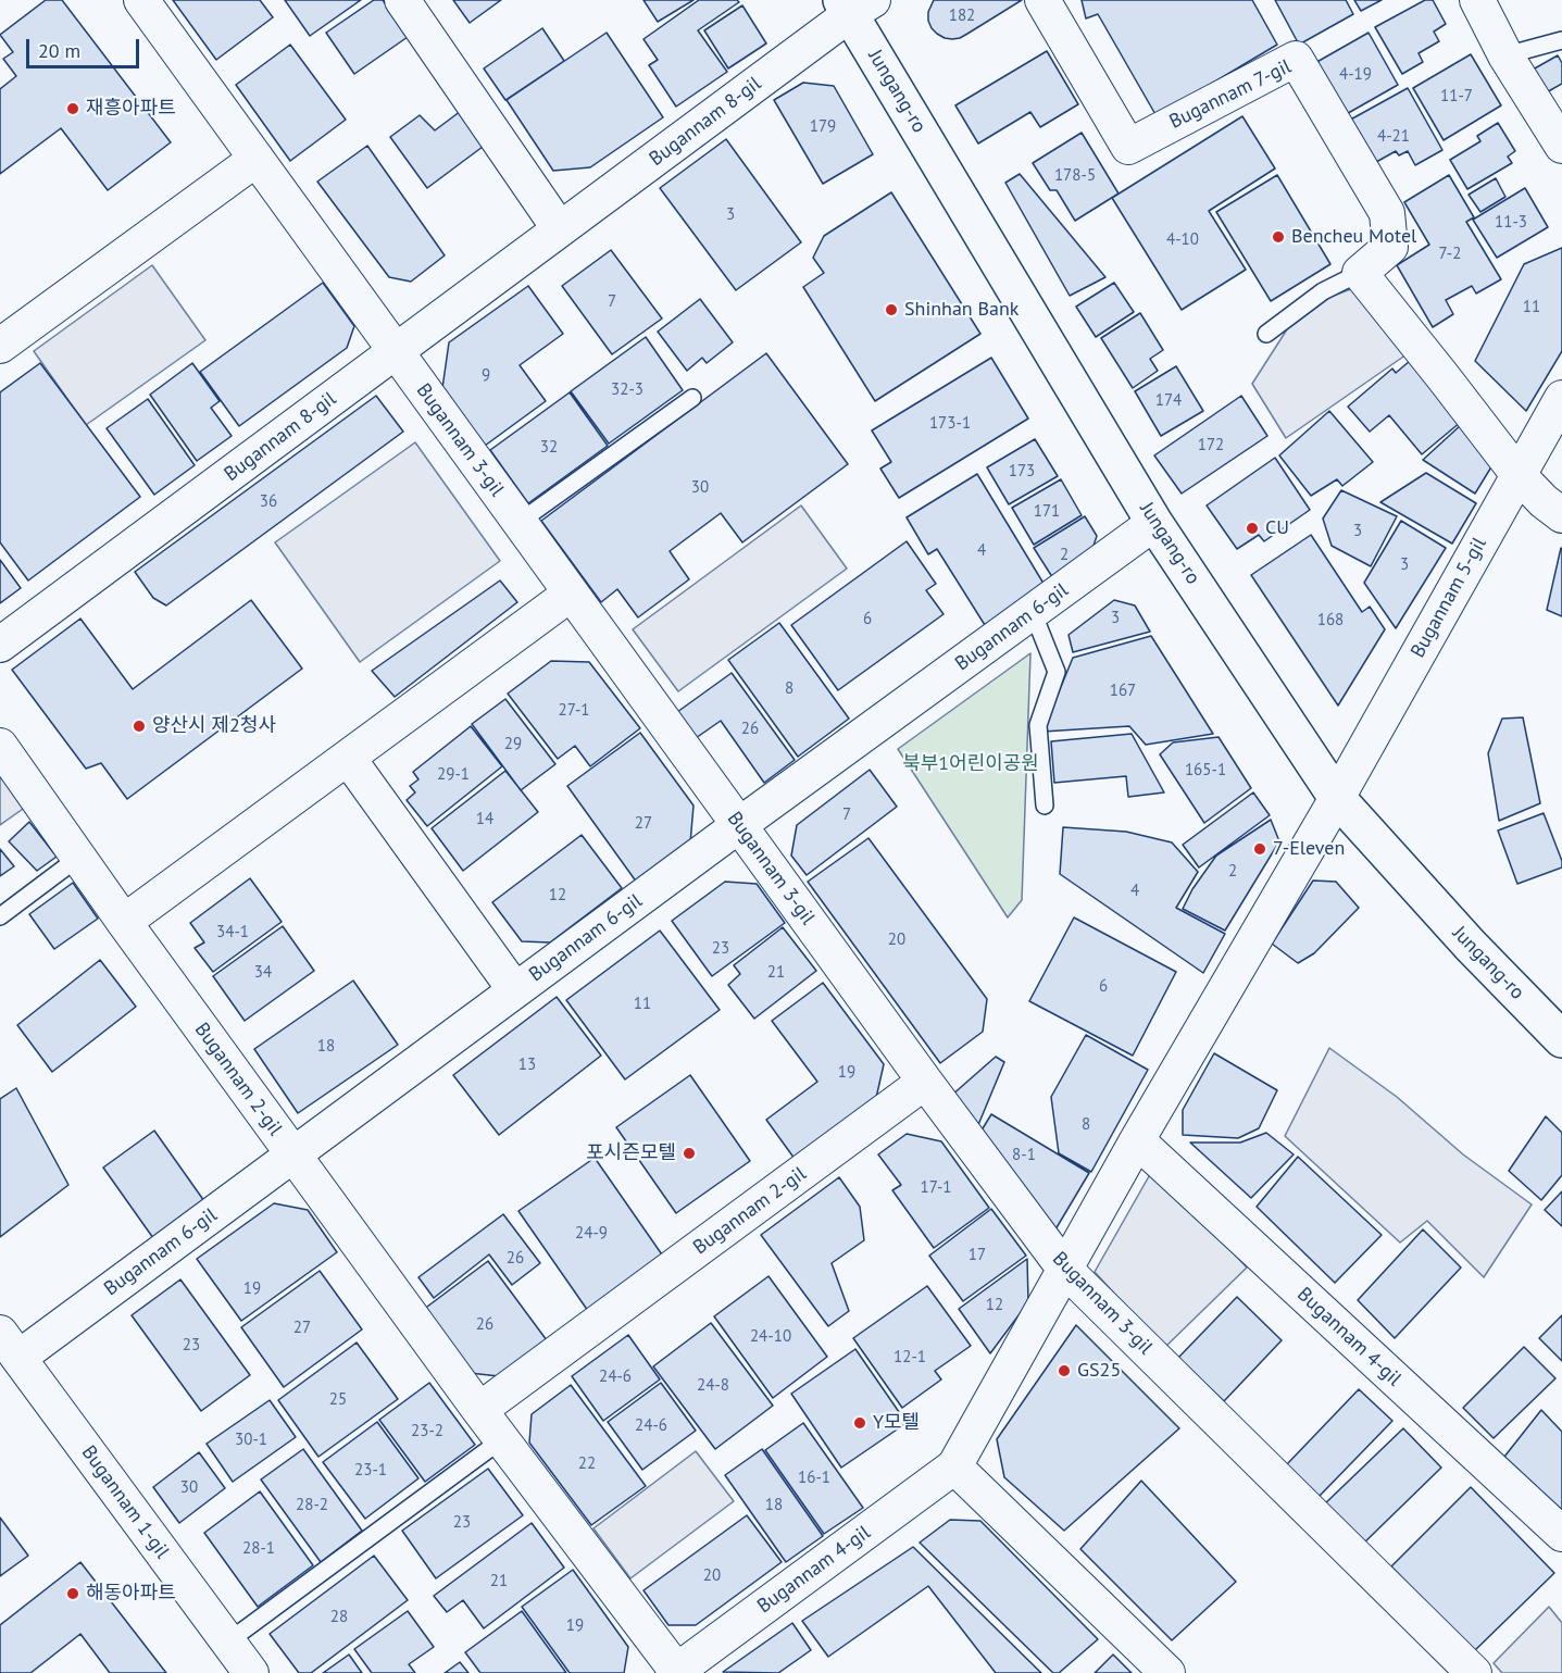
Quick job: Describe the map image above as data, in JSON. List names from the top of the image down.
{
  "streets": {
    "main road": ["Jungang-ro"],
    "street": [
      "Bugannam 7-gil",
      "Bugannam 8-gil",
      "Bugannam 3-gil",
      "Bugannam 5-gil",
      "Bugannam 6-gil",
      "Bugannam 2-gil",
      "Bugannam 4-gil",
      "Bugannam 1-gil"
    ]
  },
  "crossings": [
    ["Jungang-ro", "Bugannam 8-gil"],
    ["Jungang-ro", "Bugannam 5-gil"],
    ["Jungang-ro", "Bugannam 6-gil"],
    ["Jungang-ro", "Bugannam 4-gil"],
    ["Bugannam 8-gil", "Bugannam 3-gil"],
    ["Bugannam 3-gil", "Bugannam 6-gil"],
    ["Bugannam 3-gil", "Bugannam 2-gil"],
    ["Bugannam 3-gil", "Bugannam 4-gil"],
    ["Bugannam 5-gil", "Bugannam 4-gil"],
    ["Bugannam 6-gil", "Bugannam 2-gil"],
    ["Bugannam 6-gil", "Bugannam 1-gil"],
    ["Bugannam 2-gil", "Bugannam 4-gil"]
  ],
  "parks": ["북부1어린이공원"],
  "places": [
    "재흥아파트",
    "Bencheu Motel",
    "Shinhan Bank",
    "CU",
    "양산시 제2청사",
    "7-Eleven",
    "포시즌모텔",
    "GS25",
    "Y모텔",
    "해동아파트"
  ],
  "house_numbers": [
    "182",
    "4-19",
    "11-7",
    "179",
    "4-21",
    "178-5",
    "3",
    "11-3",
    "4-10",
    "7-2",
    "7",
    "11",
    "9",
    "32-3",
    "174",
    "173-1",
    "172",
    "32",
    "173",
    "30",
    "36",
    "171",
    "3",
    "4",
    "2",
    "3",
    "3",
    "6",
    "168",
    "8",
    "167",
    "27-1",
    "26",
    "29",
    "165-1",
    "29-1",
    "7",
    "14",
    "27",
    "2",
    "4",
    "12",
    "34-1",
    "20",
    "23",
    "34",
    "21",
    "6",
    "11",
    "18",
    "13",
    "19",
    "8",
    "8-1",
    "17-1",
    "24-9",
    "17",
    "26",
    "19",
    "12",
    "26",
    "27",
    "24-10",
    "23",
    "12-1",
    "24-6",
    "24-8",
    "25",
    "24-6",
    "23-2",
    "30-1",
    "22",
    "23-1",
    "16-1",
    "30",
    "28-2",
    "18",
    "23",
    "28-1",
    "20",
    "21",
    "28",
    "19"
  ],
  "scale_bar": "20 m"
}
